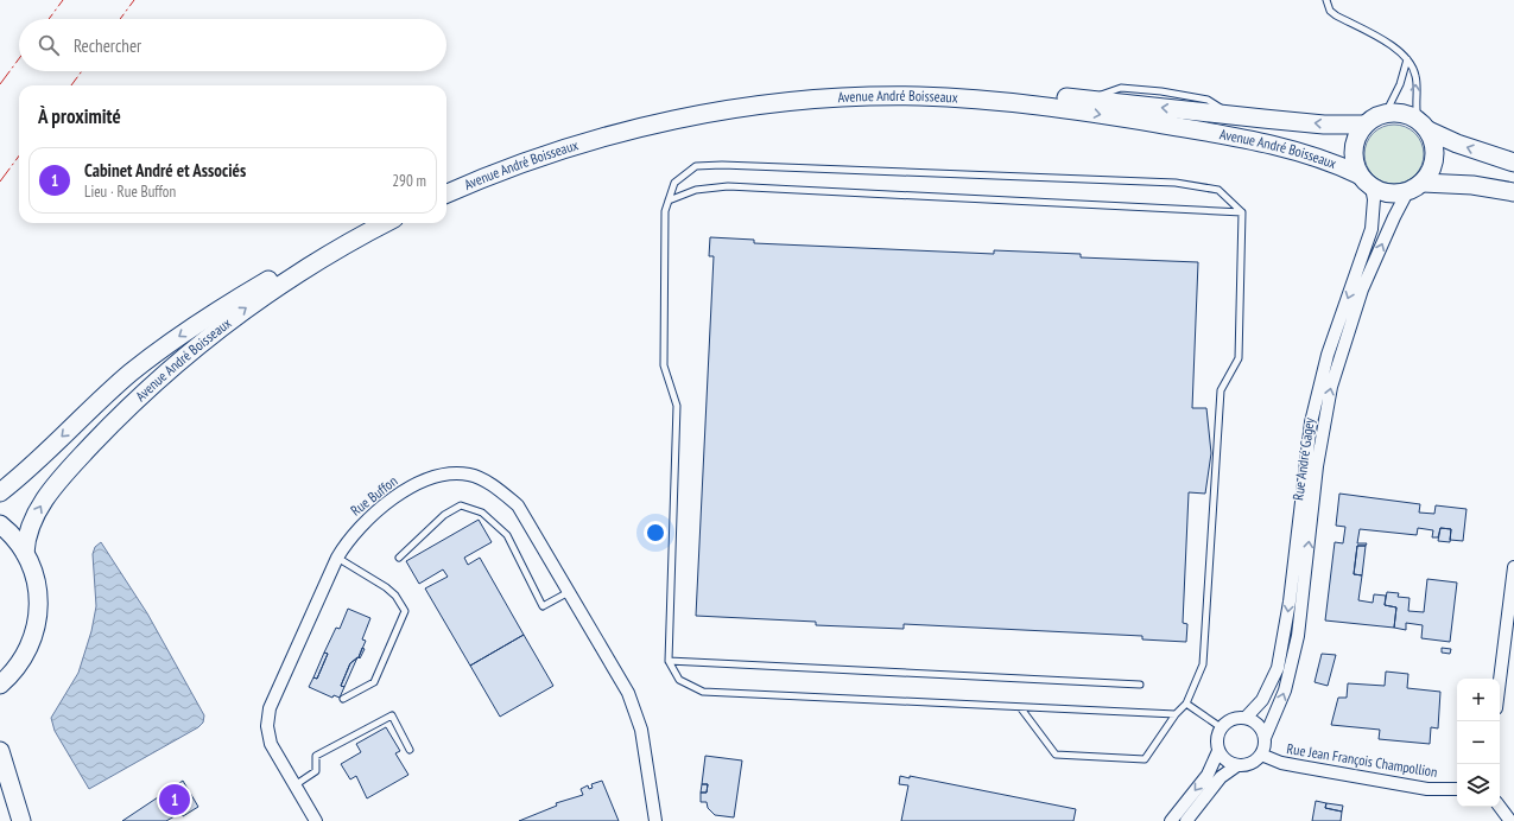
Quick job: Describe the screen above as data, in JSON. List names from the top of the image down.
{
  "streets": {
    "main road": ["Avenue André Boisseaux"],
    "street": ["Rue André Gagey", "Rue Buffon", "Rue Jean François Champollion"]
  },
  "crossings": [
    ["Avenue André Boisseaux", "Rue André Gagey"],
    ["Rue André Gagey", "Rue Jean François Champollion"]
  ],
  "page": {
    "search": "Rechercher",
    "heading": "À proximité",
    "list": [
      {
        "mark": "1",
        "name": "Cabinet André et Associés",
        "note": "Lieu · Rue Buffon",
        "value": "290 m"
      }
    ],
    "map_buttons": ["+", "−"],
    "pins": "1"
  }
}
